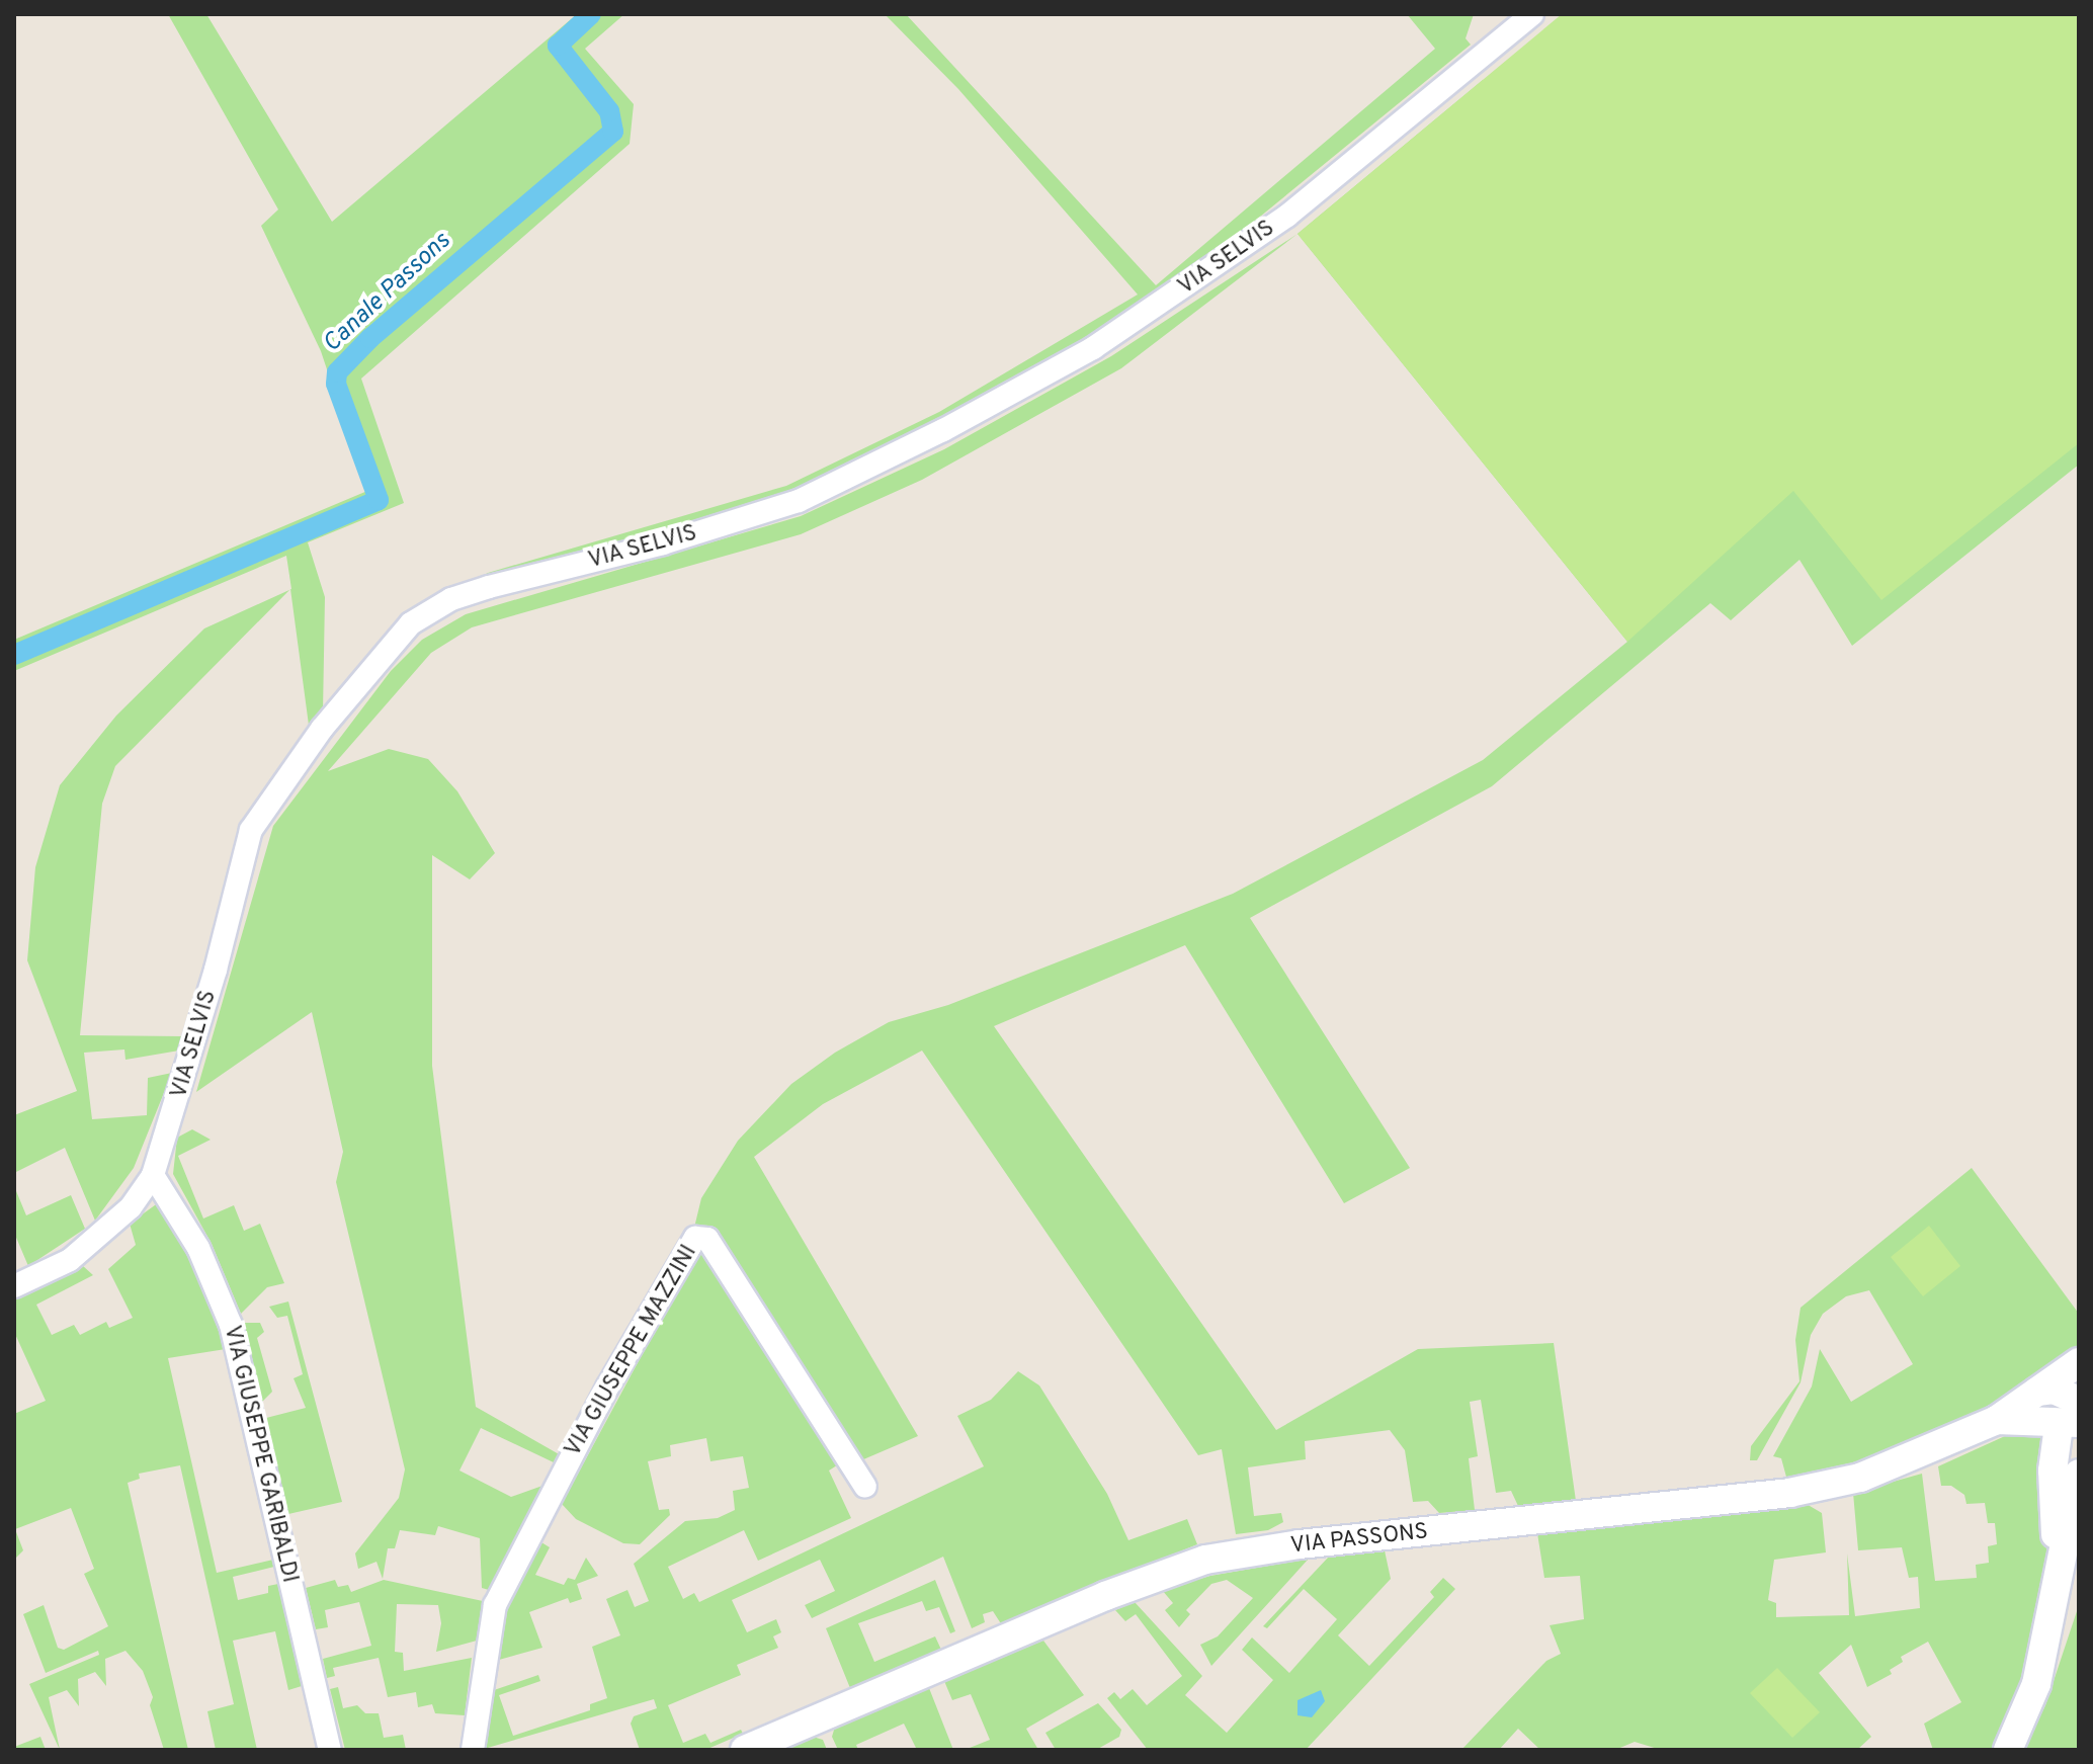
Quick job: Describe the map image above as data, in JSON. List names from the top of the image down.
{
  "streets": {
    "street": [
      "VIA SELVIS",
      "VIA GIUSEPPE MAZZINI",
      "VIA GIUSEPPE GARIBALDI",
      "VIA PASSONS"
    ]
  },
  "crossings": [
    ["VIA SELVIS", "VIA GIUSEPPE GARIBALDI"]
  ],
  "water": ["Canale Passons"]
}
